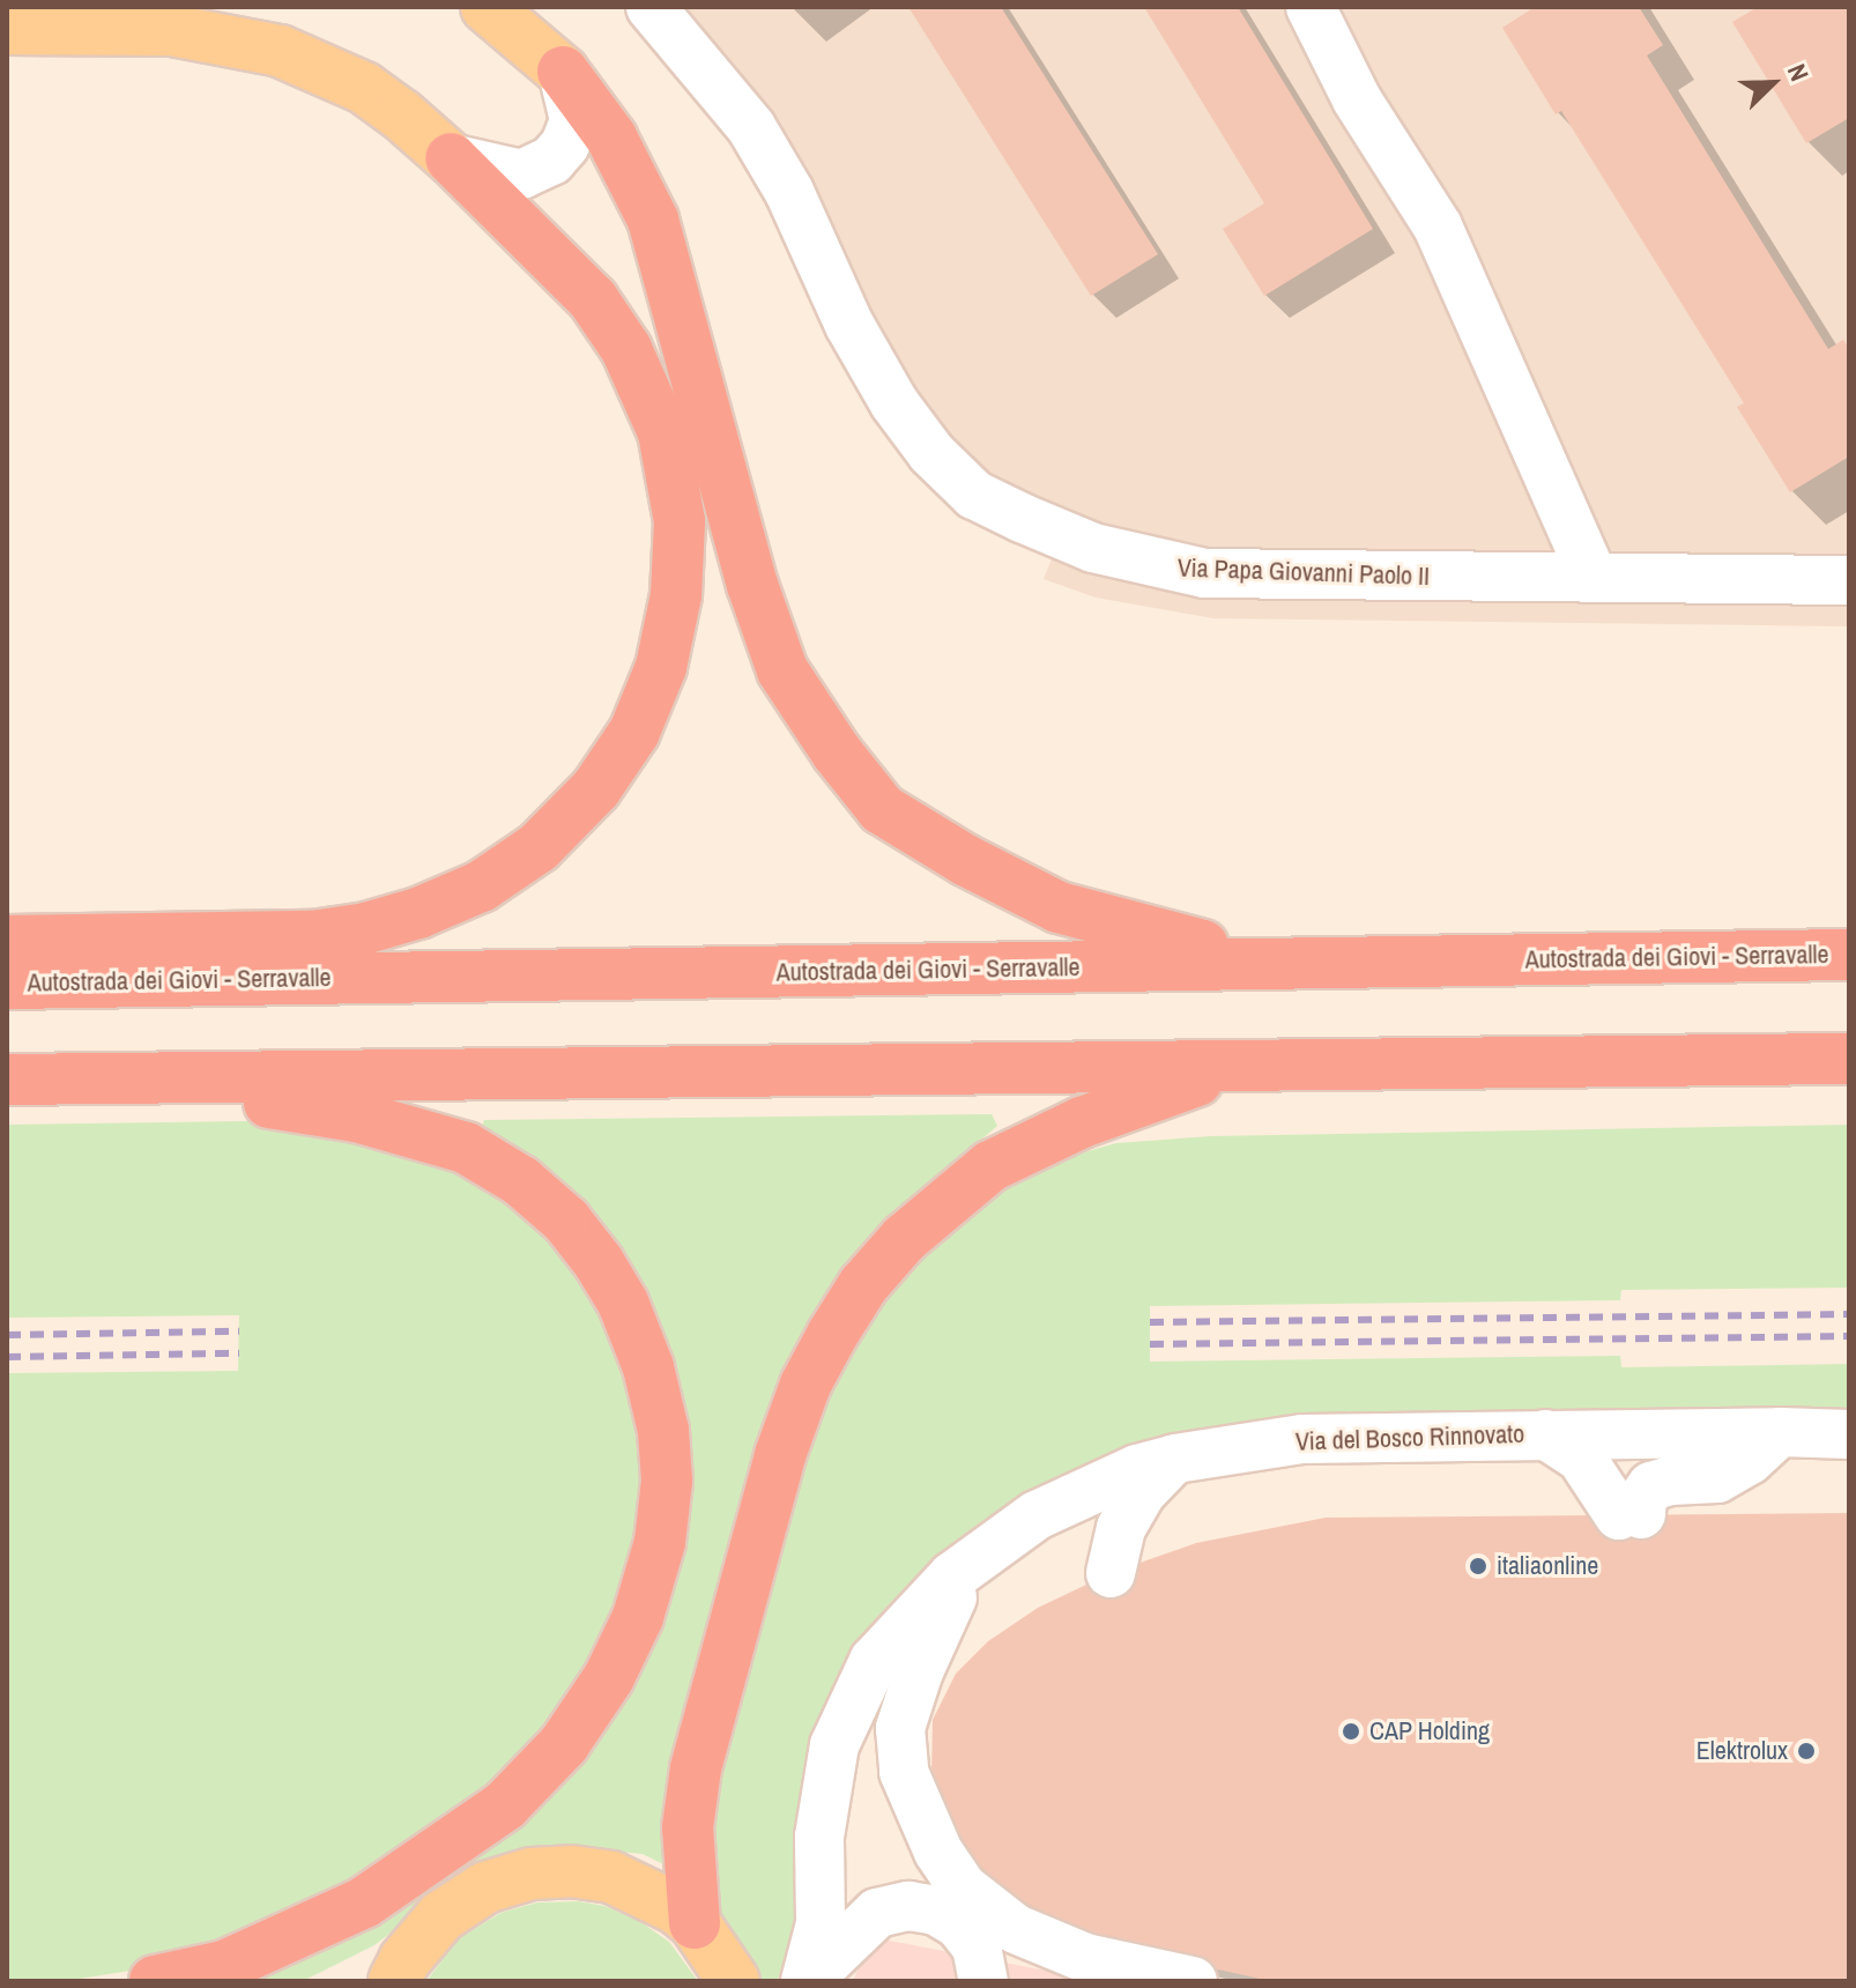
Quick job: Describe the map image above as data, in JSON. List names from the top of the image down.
{
  "streets": {
    "highway": ["Autostrada dei Giovi - Serravalle"],
    "street": ["Via Papa Giovanni Paolo II", "Via del Bosco Rinnovato"]
  },
  "places": ["italiaonline", "CAP Holding", "Elektrolux"],
  "north": "top right"
}
